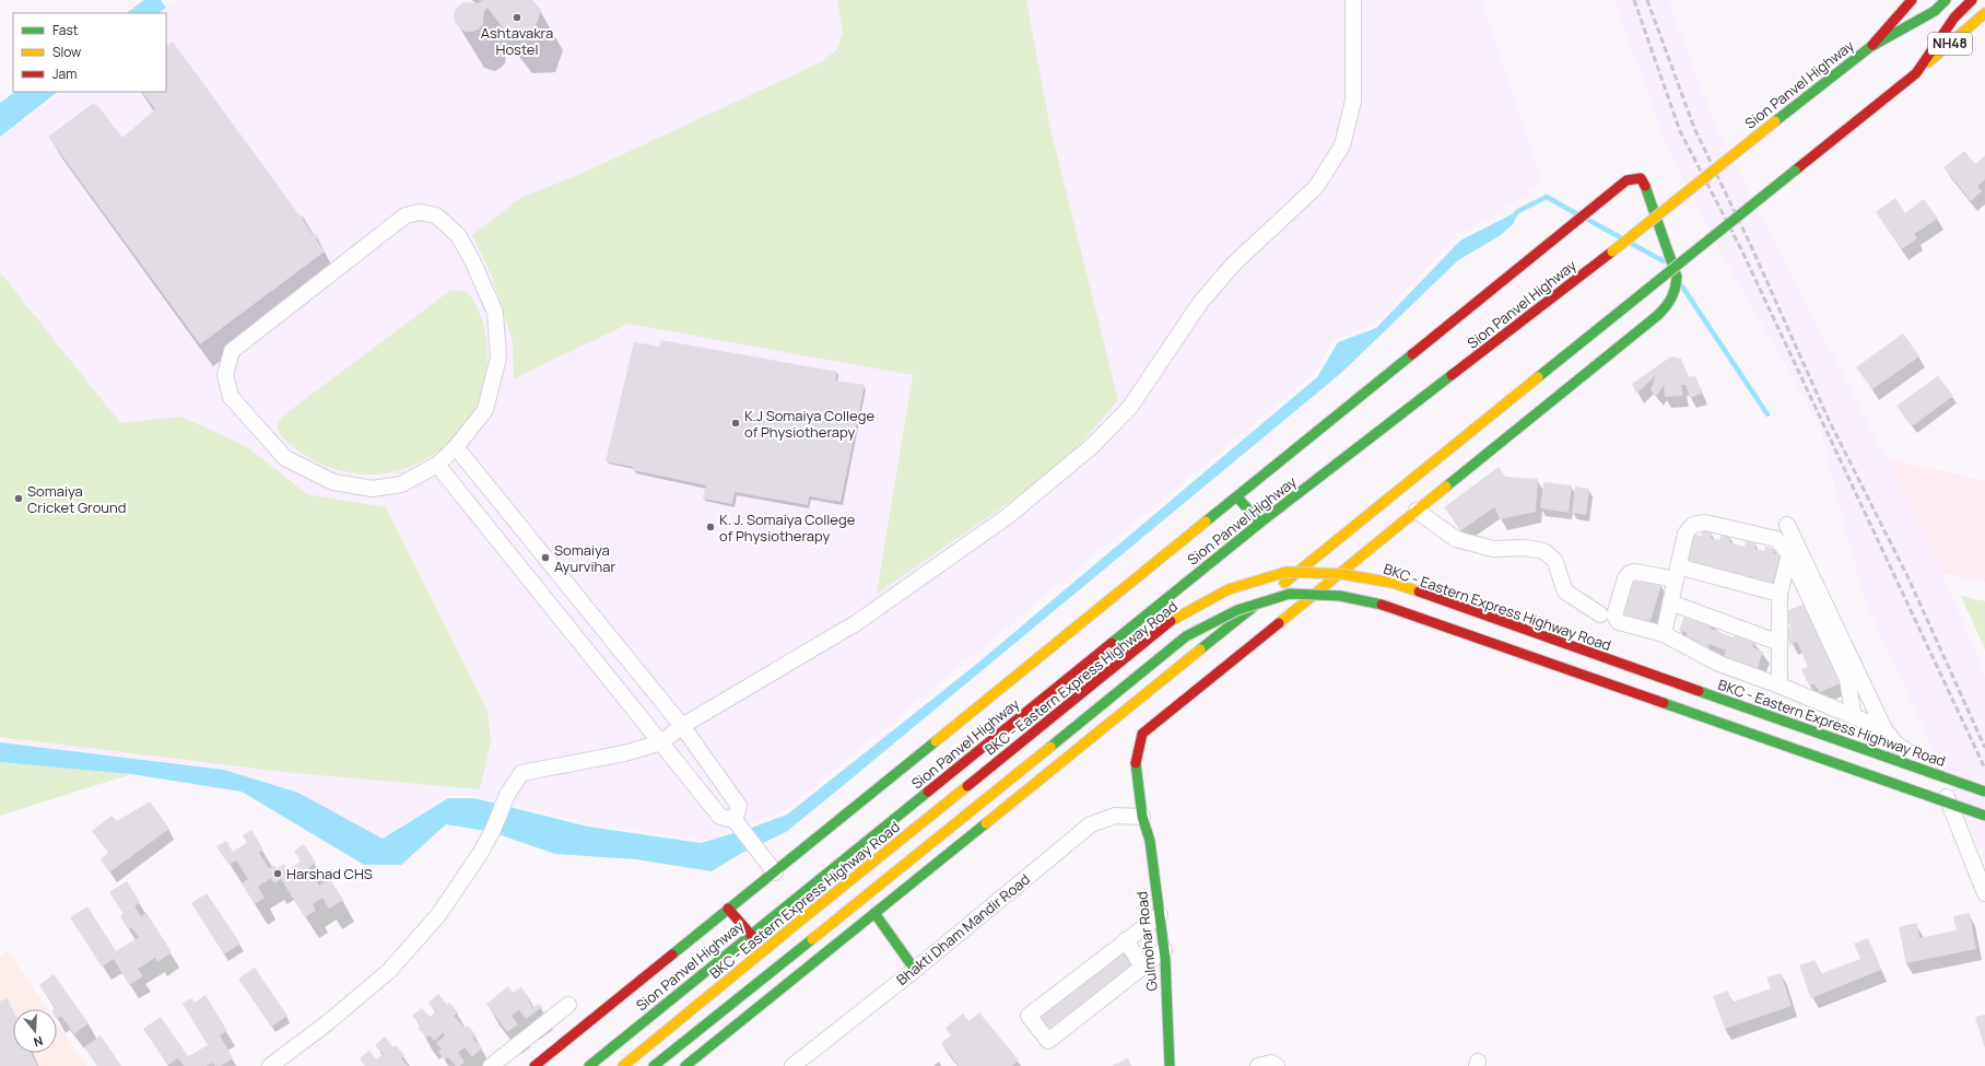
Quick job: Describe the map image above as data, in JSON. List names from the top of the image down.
{
  "streets": {
    "main road": [
      "NH48",
      "Sion Panvel Highway",
      "BKC - Eastern Express Highway Road",
      "Gulmohar Road"
    ],
    "street": ["Bhakti Dham Mandir Road"]
  },
  "crossings": [
    ["Bhakti Dham Mandir Road", "Gulmohar Road"]
  ],
  "places": [
    "Ashtavakra Hostel",
    "K.J Somaiya College of Physiotherapy",
    "Somaiya Cricket Ground",
    "K. J. Somaiya College of Physiotherapy",
    "Somaiya Ayurvihar",
    "Harshad CHS"
  ],
  "legend": ["Fast", "Slow", "Jam"],
  "north": "bottom"
}
